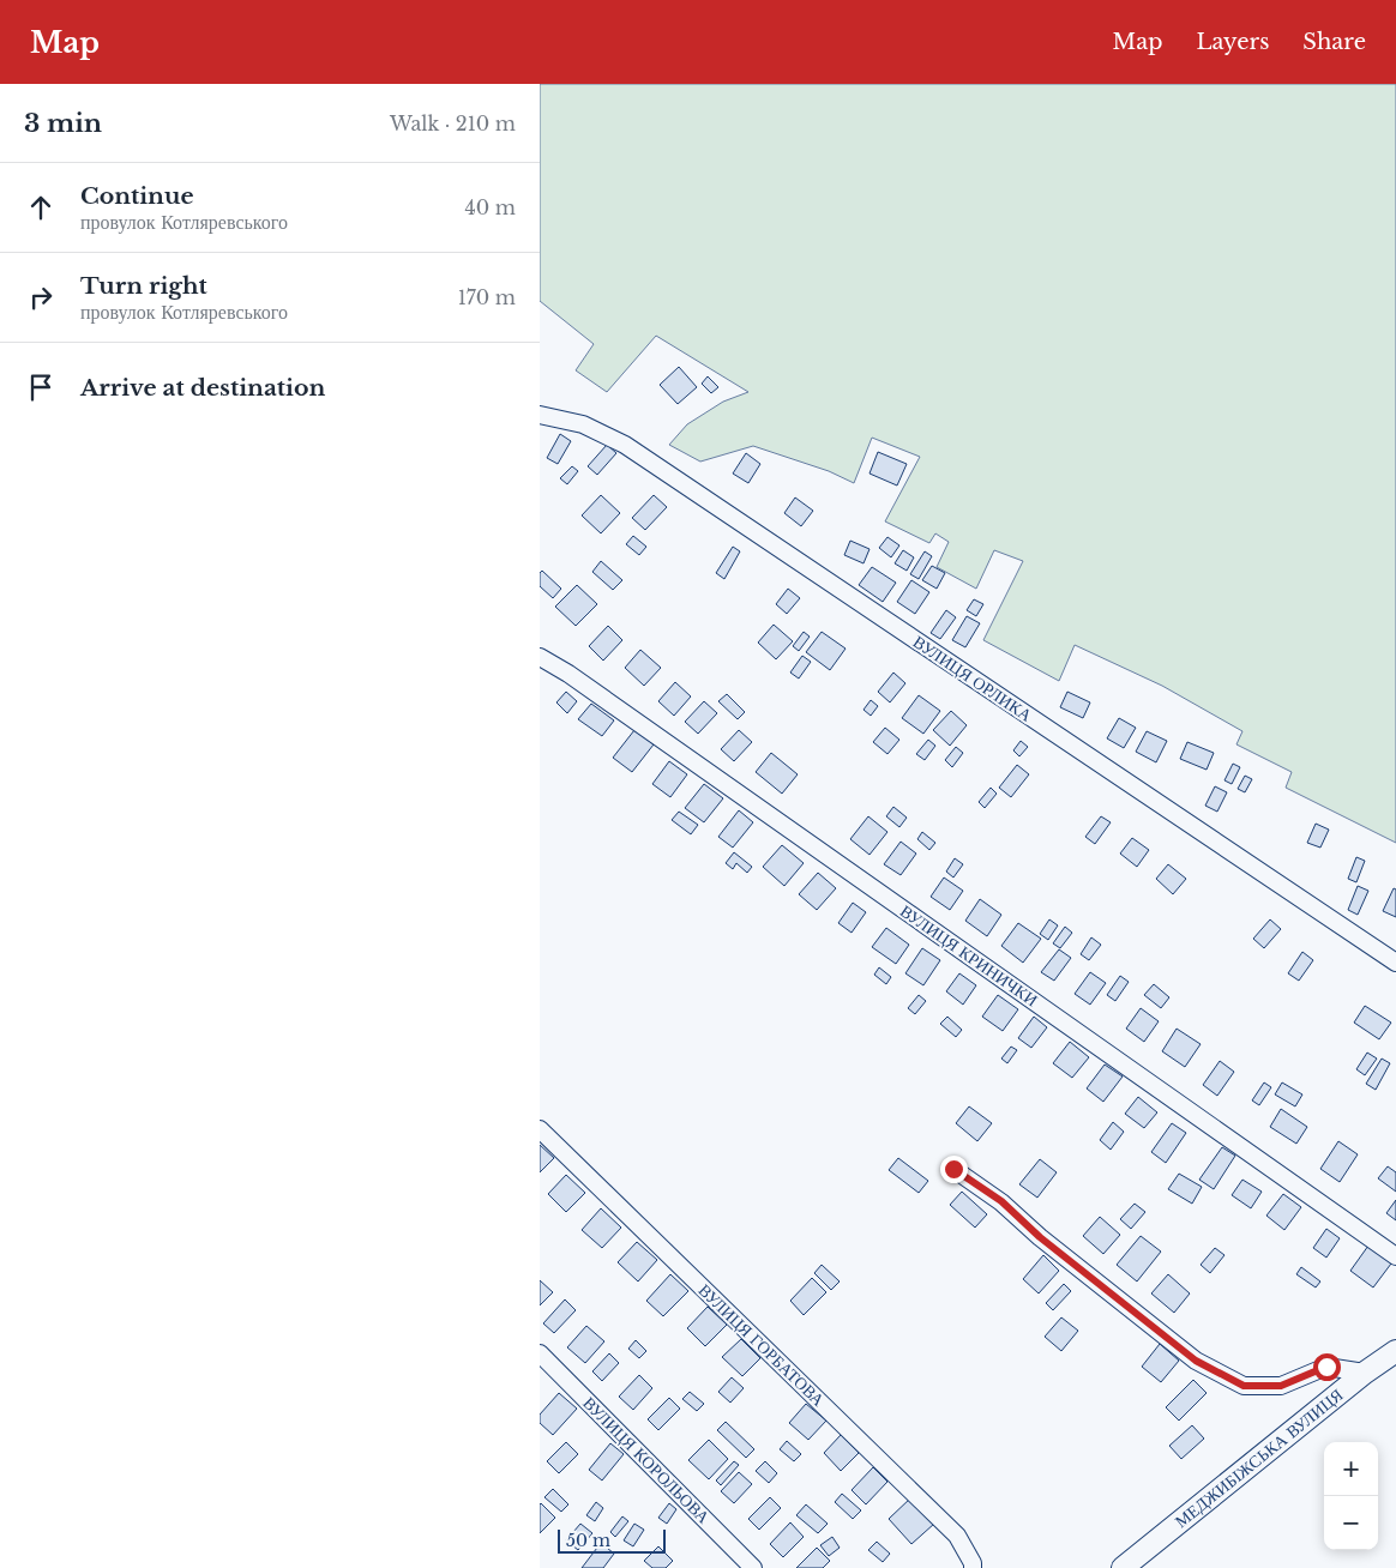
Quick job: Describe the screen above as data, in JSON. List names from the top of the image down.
{
  "streets": {
    "main road": ["МЕДЖИБІЖСЬКА ВУЛИЦЯ"],
    "street": [
      "ВУЛИЦЯ ОРЛИКА",
      "ВУЛИЦЯ КРИНИЧКИ",
      "ВУЛИЦЯ ГОРБАТОВА",
      "ВУЛИЦЯ КОРОЛЬОВА"
    ]
  },
  "scale_bar": "50 m",
  "page": {
    "header": "Map",
    "nav": ["Map", "Layers", "Share"],
    "heading": ["3 min", "Walk · 210 m"],
    "list": [
      ["Continue", "провулок Котляревського", "40 m"],
      ["Turn right", "провулок Котляревського", "170 m"],
      "Arrive at destination"
    ],
    "map_buttons": ["+", "−"],
    "scale": "50 m"
  }
}
